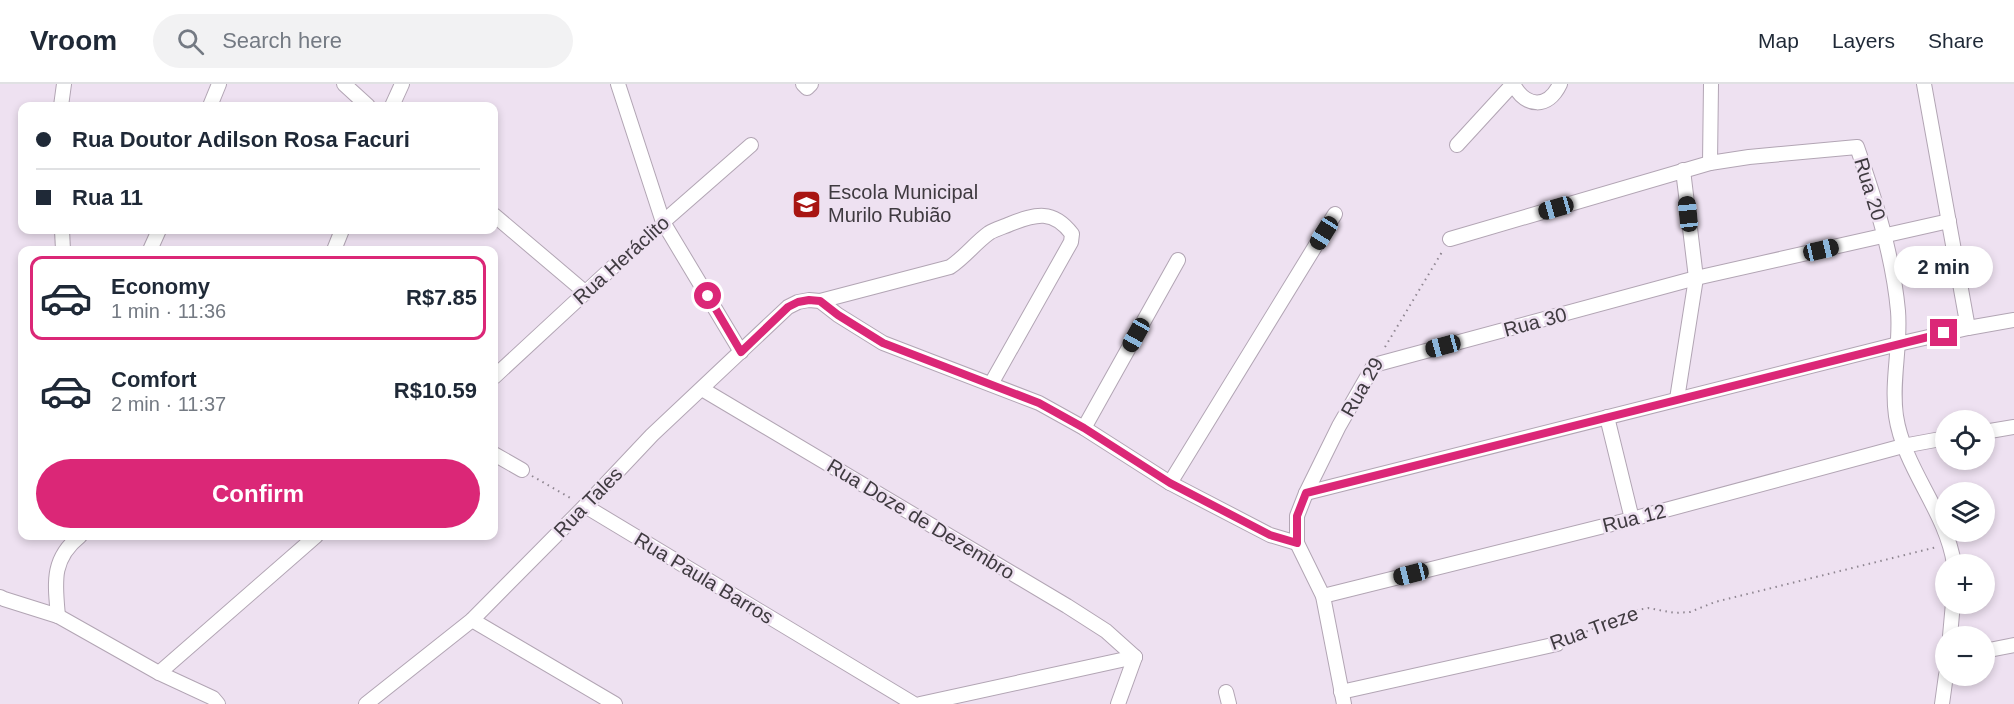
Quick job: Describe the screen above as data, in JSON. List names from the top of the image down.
{
  "streets": {
    "street": [
      "Rua 20",
      "Rua Heráclito",
      "Rua 30",
      "Rua 29",
      "Rua Tales",
      "Rua 12",
      "Rua Doze de Dezembro",
      "Rua Paula Barros",
      "Rua Treze"
    ]
  },
  "crossings": [
    ["Rua 20", "Rua 30"],
    ["Rua 20", "Rua 29"],
    ["Rua 20", "Rua 12"],
    ["Rua 20", "Rua Treze"],
    ["Rua 30", "Rua 29"],
    ["Rua Tales", "Rua Doze de Dezembro"],
    ["Rua Tales", "Rua Paula Barros"]
  ],
  "places": {
    "school or university": ["Escola Municipal Murilo Rubião"]
  },
  "page": {
    "header": "Vroom",
    "search": "Search here",
    "nav": ["Map", "Layers", "Share"],
    "banner": ["Rua Doutor Adilson Rosa Facuri", "Rua 11"],
    "bubble": "2 min",
    "list": [
      {
        "name": "Economy",
        "note": "1 min · 11:36",
        "value": "R$7.85"
      },
      {
        "name": "Comfort",
        "note": "2 min · 11:37",
        "value": "R$10.59"
      }
    ],
    "map_buttons": ["+", "−"],
    "buttons": "Confirm"
  }
}
